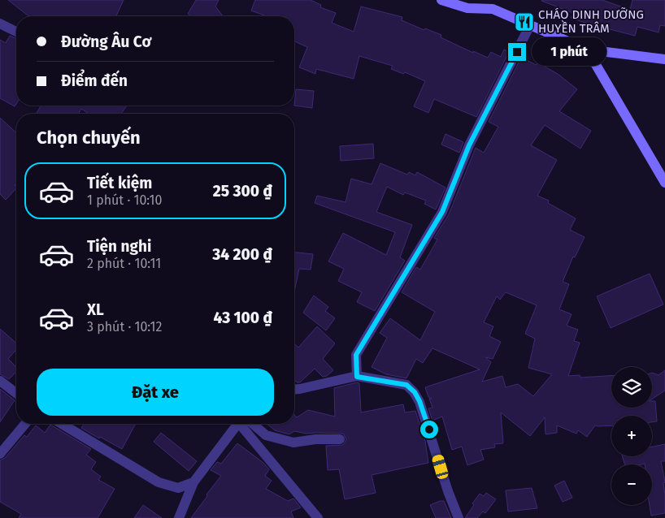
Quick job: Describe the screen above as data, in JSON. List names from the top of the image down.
{
  "places": {
    "restaurant": ["CHÁO DINH DƯỠNG HUYỀN TRÂM"]
  },
  "page": {
    "banner": ["Đường Âu Cơ", "Điểm đến"],
    "bubble": "1 phút",
    "heading": "Chọn chuyến",
    "list": [
      {
        "name": "Tiết kiệm",
        "note": "1 phút · 10:10",
        "value": "25 300 ₫"
      },
      {
        "name": "Tiện nghi",
        "note": "2 phút · 10:11",
        "value": "34 200 ₫"
      },
      {
        "name": "XL",
        "note": "3 phút · 10:12",
        "value": "43 100 ₫"
      }
    ],
    "buttons": "Đặt xe",
    "map_buttons": ["+", "−"]
  }
}
